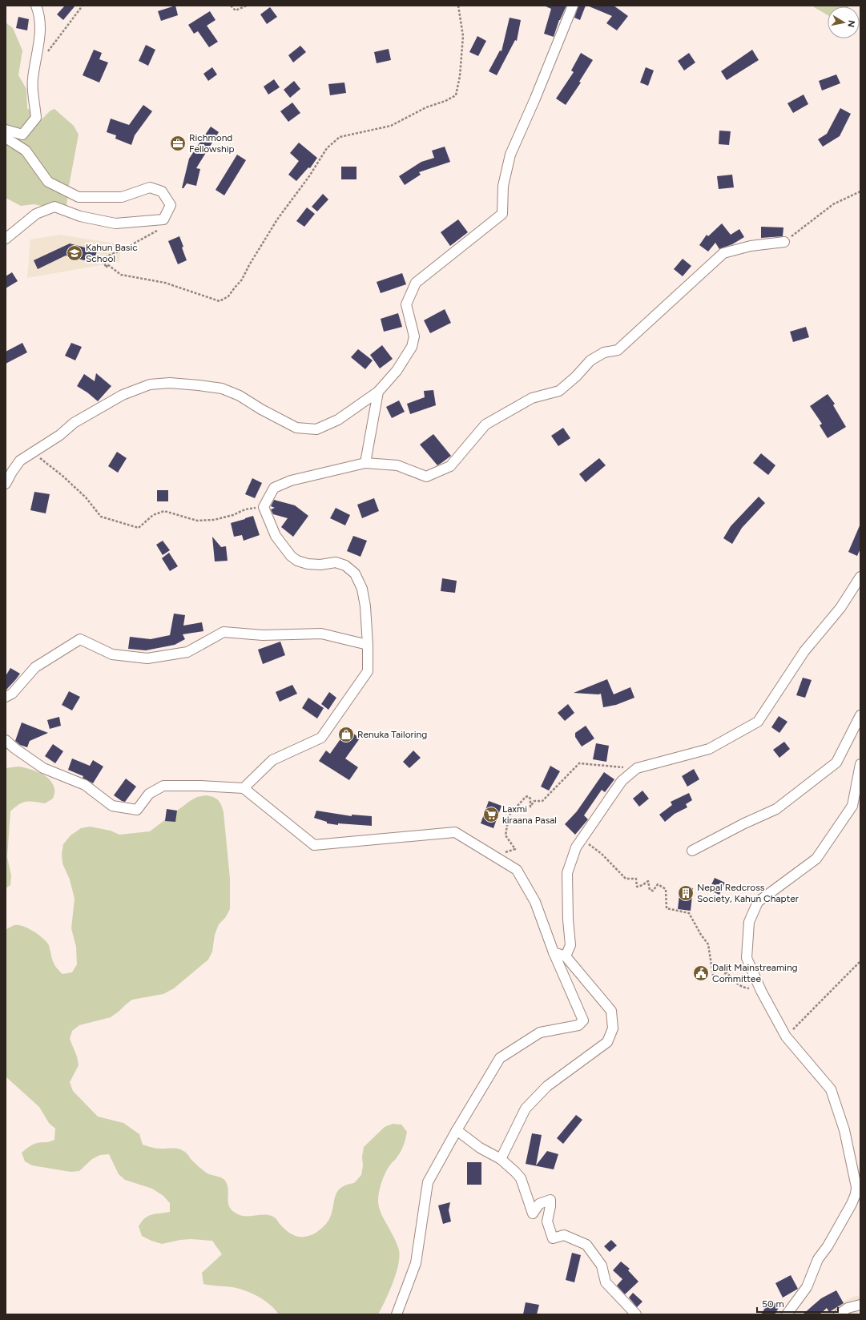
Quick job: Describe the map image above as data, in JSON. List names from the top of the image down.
{
  "places": {
    "office": ["Richmond Fellowship"],
    "school or university": ["Kahun Basic School"],
    "shop": ["Renuka Tailoring"],
    "supermarket": ["Laxmi kiraana Pasal"],
    "building": ["Nepal Redcross Society, Kahun Chapter"],
    "public building": ["Dalit Mainstreaming Committee"]
  },
  "scale_bar": "50 m",
  "north": "right"
}
